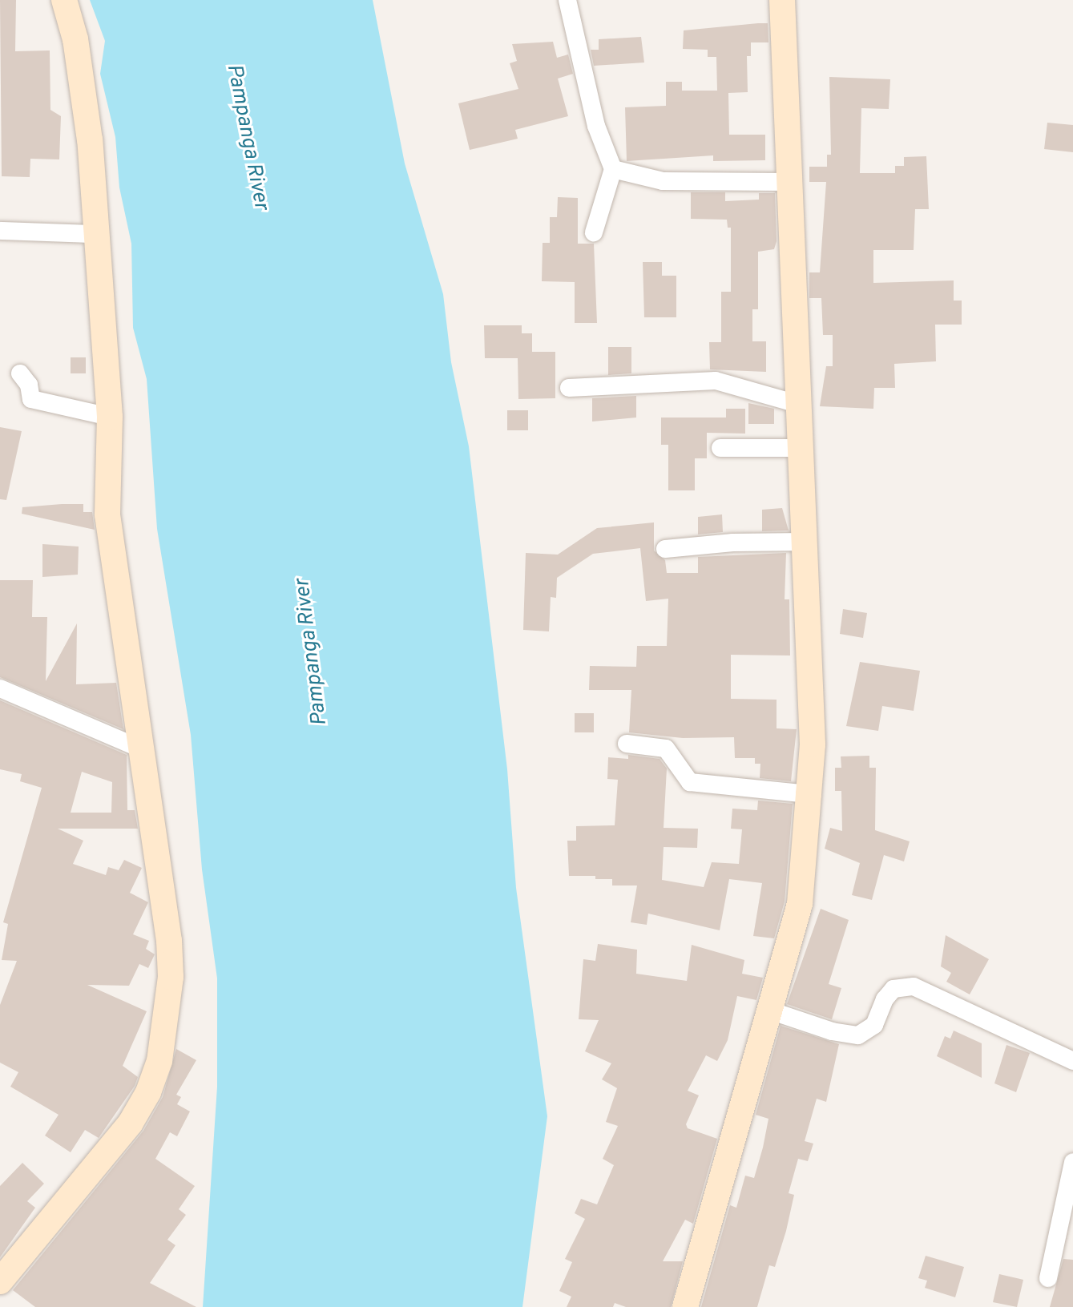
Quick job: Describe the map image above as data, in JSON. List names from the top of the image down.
{
  "water": ["Pampanga River"]
}
